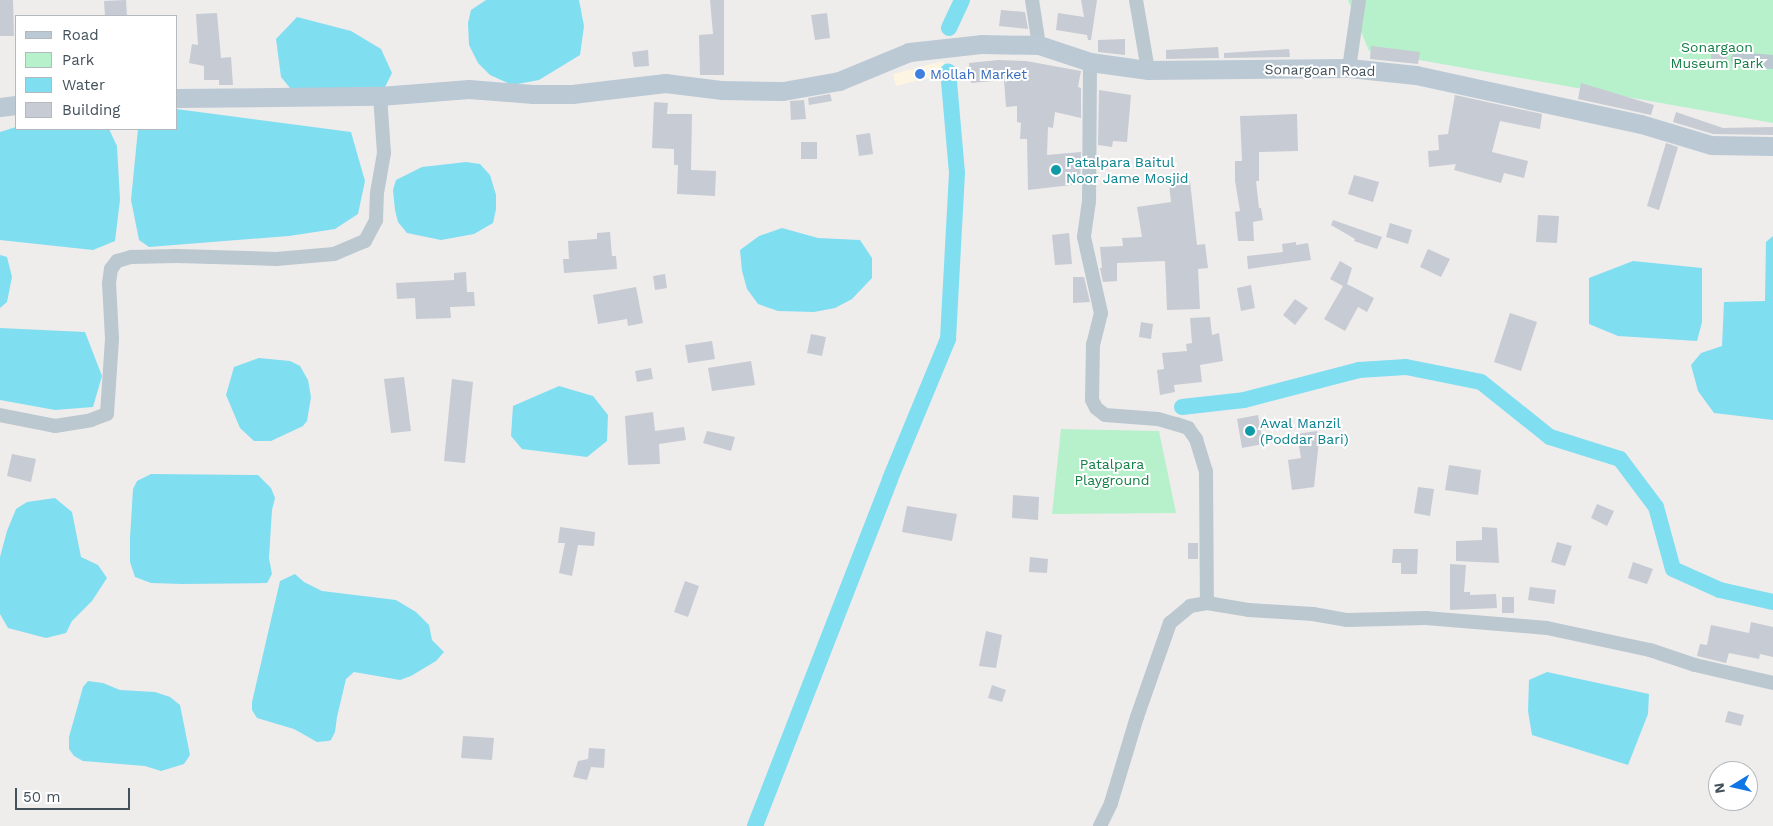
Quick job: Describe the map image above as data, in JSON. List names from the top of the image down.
{
  "streets": {
    "street": ["Sonargoan Road"]
  },
  "parks": ["Sonargaon Museum Park", "Patalpara Playground"],
  "places": ["Mollah Market", "Patalpara Baitul Noor Jame Mosjid", "Awal Manzil (Poddar Bari)"],
  "legend": [
    "Road",
    "Park",
    "Water",
    "Building"
  ],
  "scale_bar": "50 m",
  "north": "left"
}
